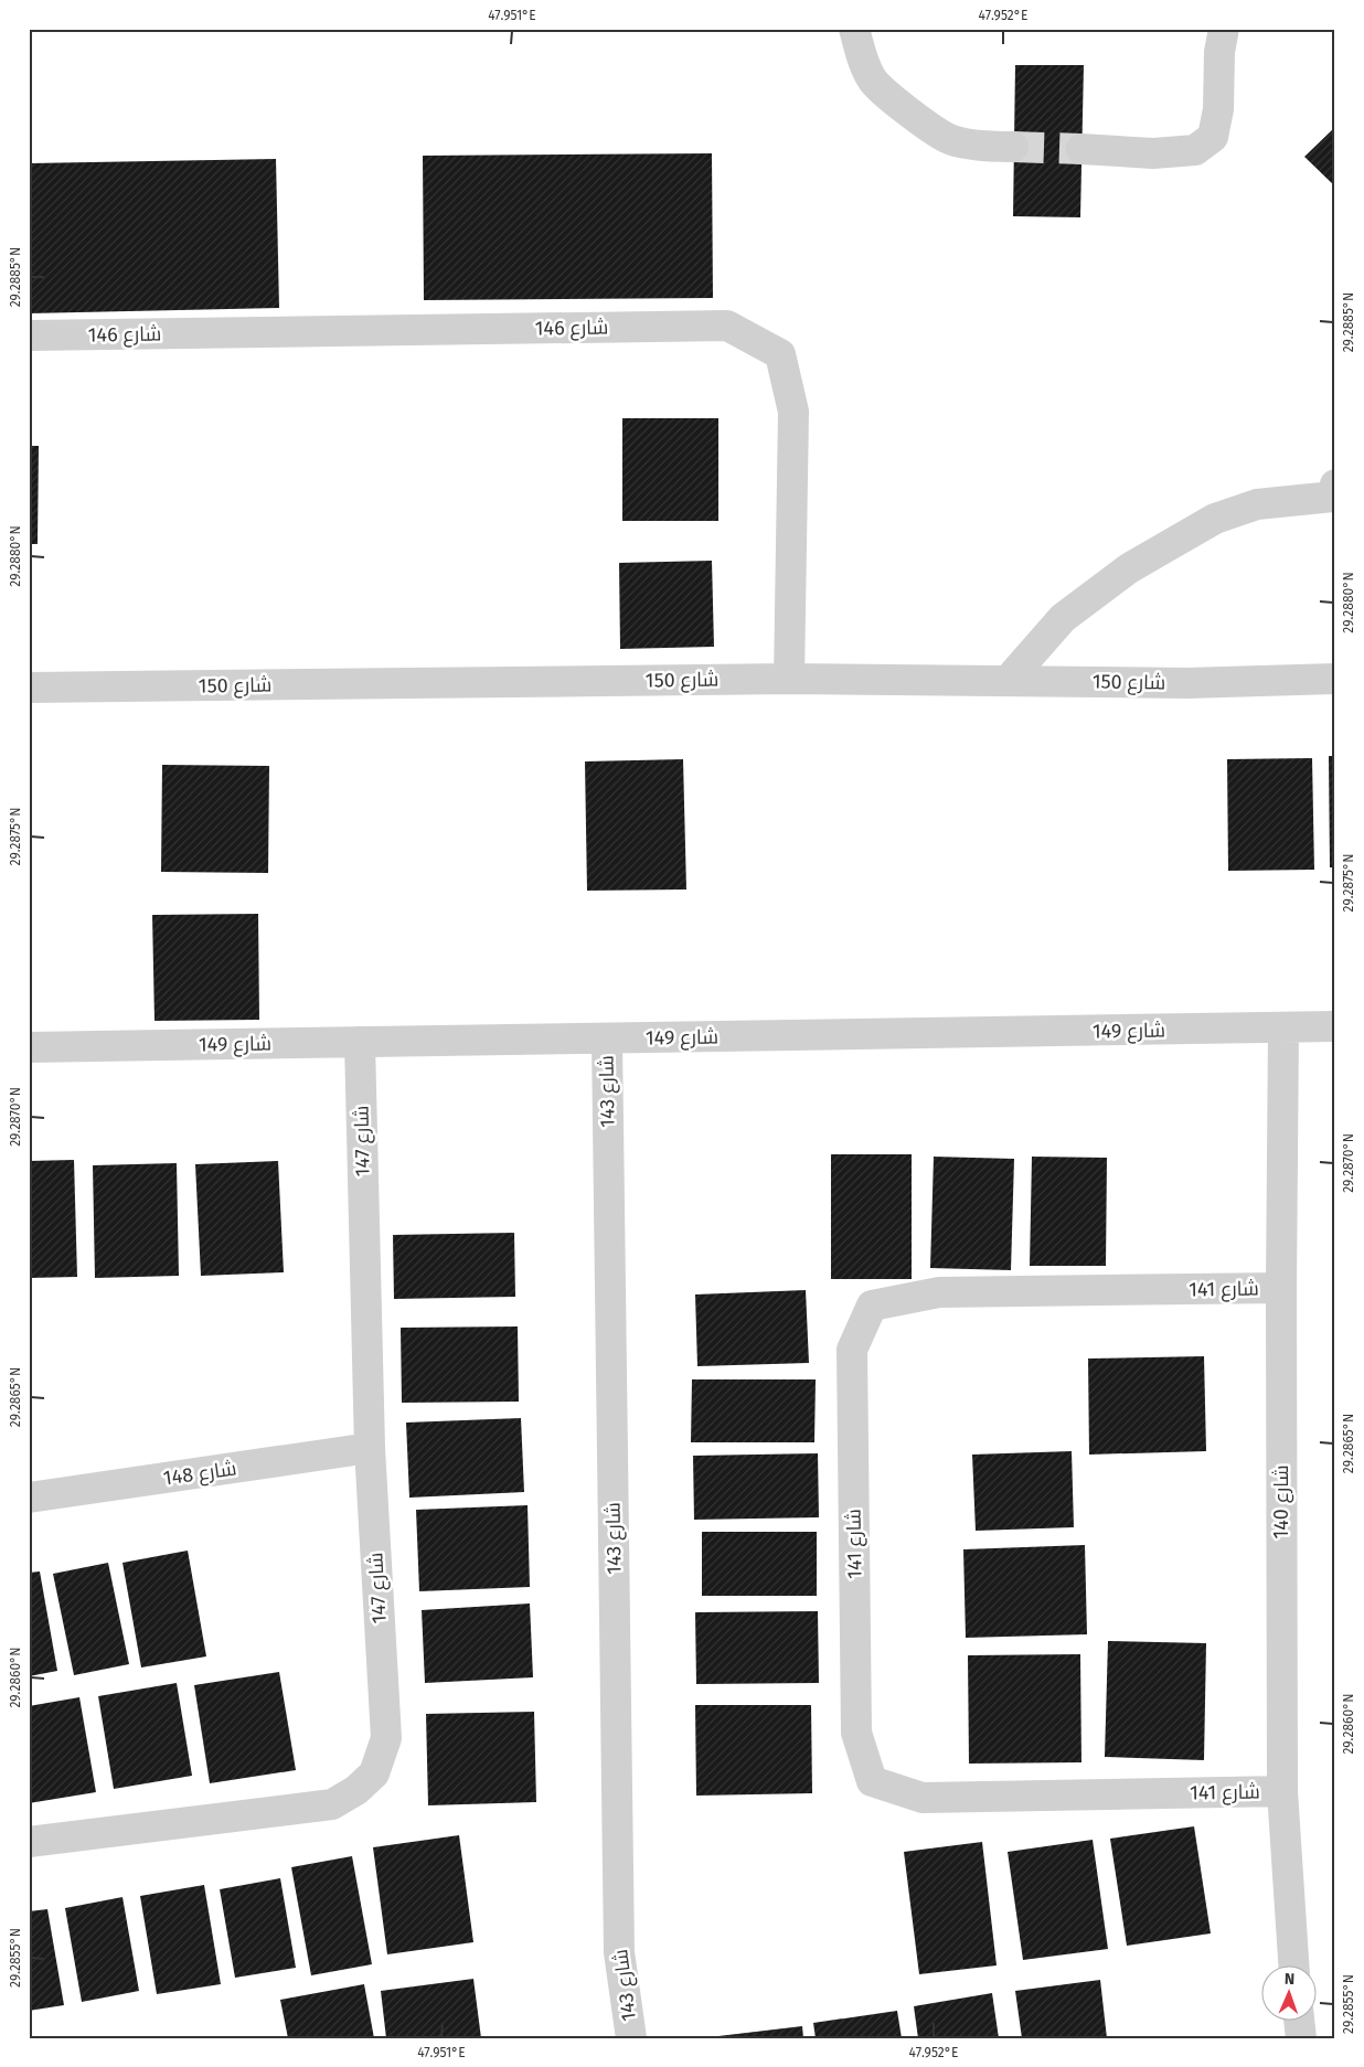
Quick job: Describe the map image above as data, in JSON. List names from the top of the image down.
{
  "streets": {
    "street": [
      "شارع 146",
      "شارع 150",
      "شارع 149",
      "شارع 143",
      "شارع 147",
      "شارع 141",
      "شارع 148",
      "شارع 140"
    ]
  },
  "crossings": [
    ["شارع 146", "شارع 150"],
    ["شارع 149", "شارع 143"],
    ["شارع 149", "شارع 147"],
    ["شارع 149", "شارع 140"],
    ["شارع 147", "شارع 148"],
    ["شارع 141", "شارع 140"]
  ],
  "north": "top",
  "coordinates": [
    "47.951°E",
    "47.952°E",
    "29.2885°N",
    "29.2880°N",
    "29.2875°N",
    "29.2870°N",
    "29.2865°N",
    "29.2860°N",
    "29.2855°N"
  ]
}
